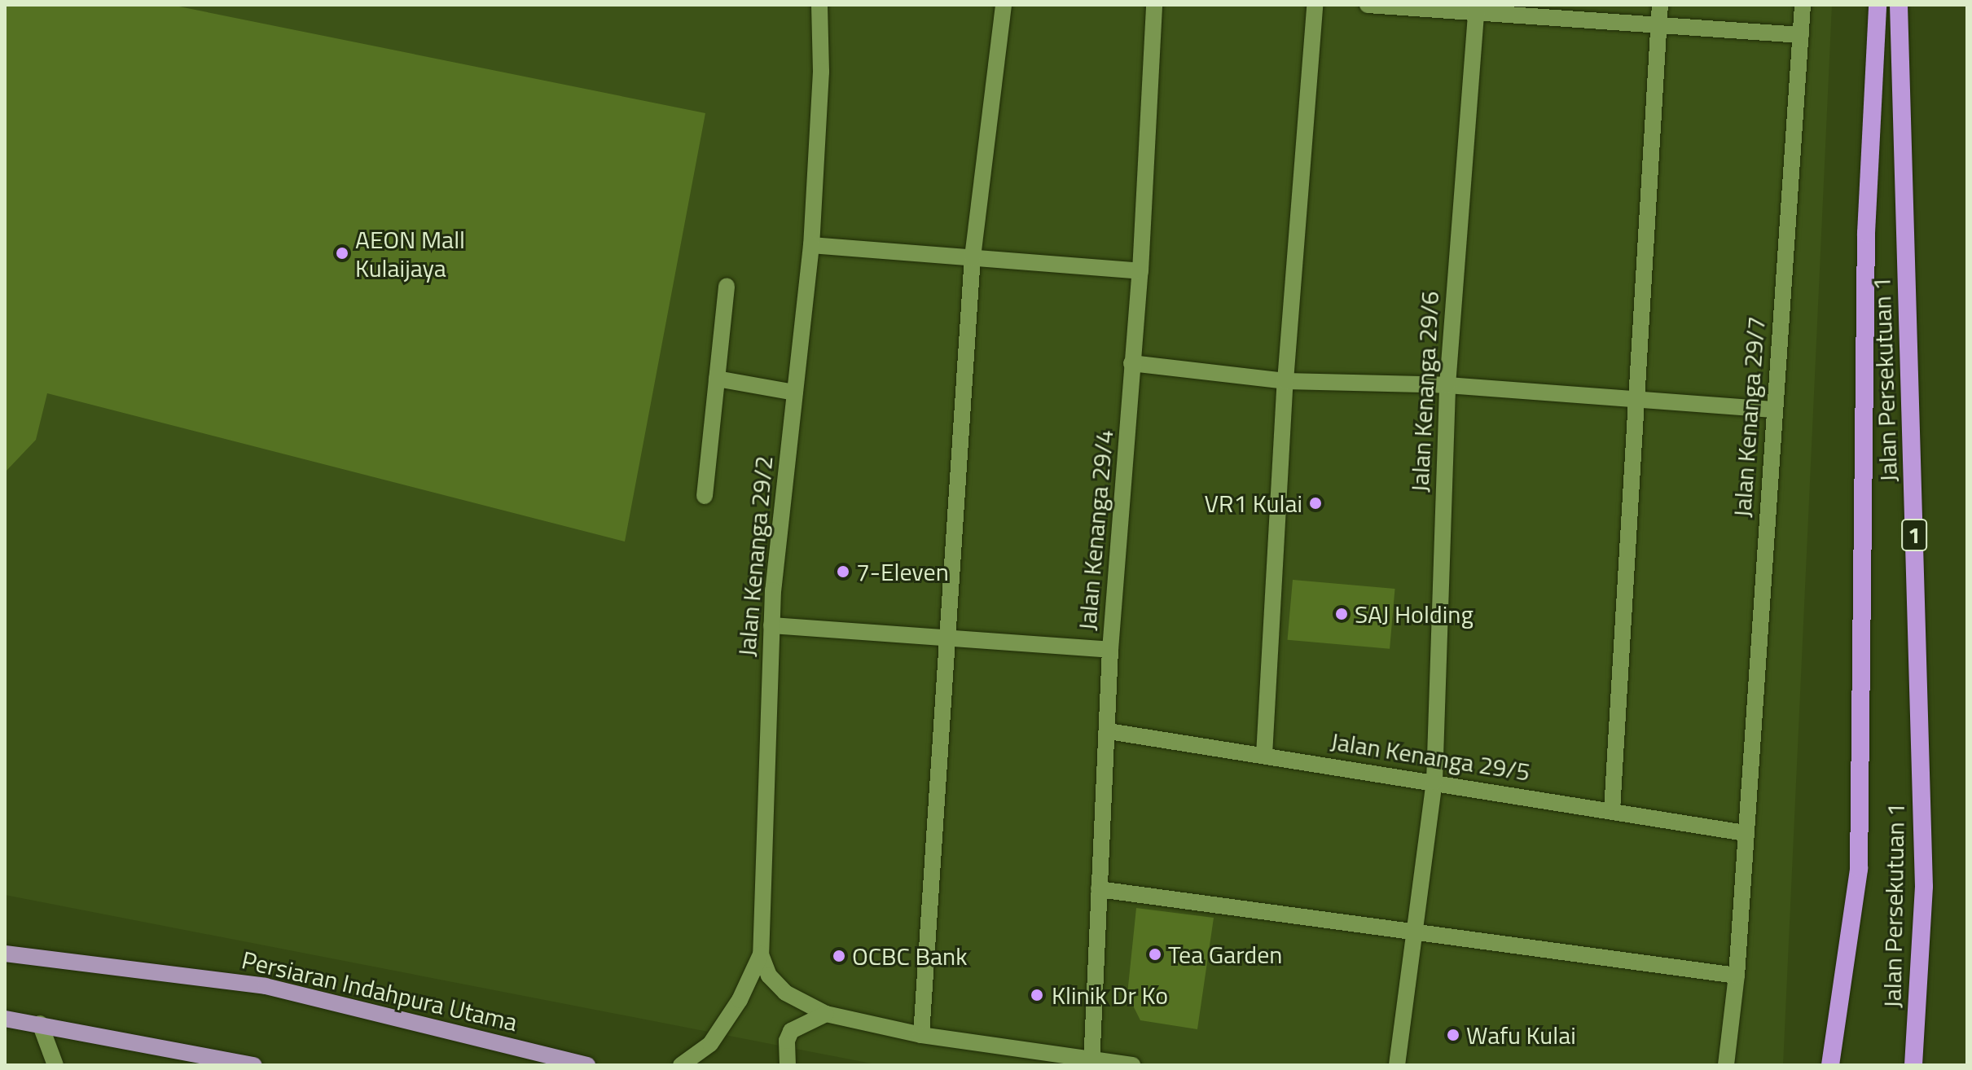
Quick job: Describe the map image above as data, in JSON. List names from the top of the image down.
{
  "streets": {
    "highway": ["Jalan Persekutuan 1", "1"],
    "main road": ["Persiaran Indahpura Utama"],
    "street": [
      "Jalan Kenanga 29/6",
      "Jalan Kenanga 29/7",
      "Jalan Kenanga 29/4",
      "Jalan Kenanga 29/2",
      "Jalan Kenanga 29/5"
    ]
  },
  "crossings": [
    ["Jalan Kenanga 29/6", "Jalan Kenanga 29/5"],
    ["Jalan Kenanga 29/7", "Jalan Kenanga 29/5"],
    ["Jalan Kenanga 29/4", "Jalan Kenanga 29/2"],
    ["Jalan Kenanga 29/4", "Jalan Kenanga 29/5"]
  ],
  "places": [
    "AEON Mall Kulaijaya",
    "VR1 Kulai",
    "7-Eleven",
    "SAJ Holding",
    "Tea Garden",
    "OCBC Bank",
    "Klinik Dr Ko",
    "Wafu Kulai"
  ]
}
